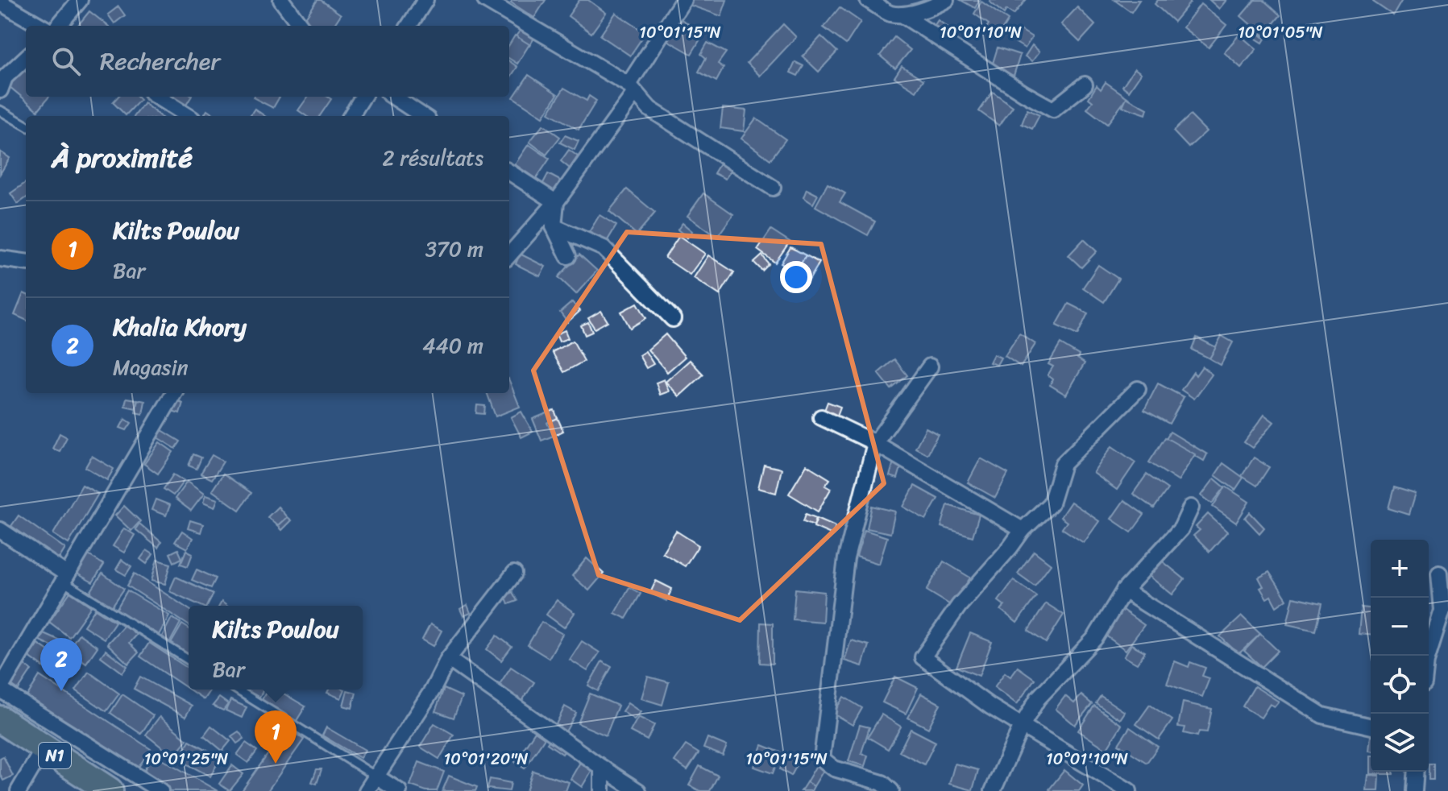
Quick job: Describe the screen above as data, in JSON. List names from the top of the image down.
{
  "streets": {
    "highway": ["N1"]
  },
  "page": {
    "search": "Rechercher",
    "heading": ["À proximité", "2 résultats"],
    "list": [
      {
        "mark": "1",
        "name": "Kilts Poulou",
        "note": "Bar",
        "value": "370 m"
      },
      {
        "mark": "2",
        "name": "Khalia Khory",
        "note": "Magasin",
        "value": "440 m"
      }
    ],
    "map_buttons": ["+", "−"],
    "popup": ["Kilts Poulou", "Bar"],
    "pins": ["2", "1"]
  },
  "coordinates": [
    "10°01'15\"N",
    "10°01'10\"N",
    "10°01'05\"N",
    "10°01'25\"N",
    "10°01'20\"N"
  ]
}
